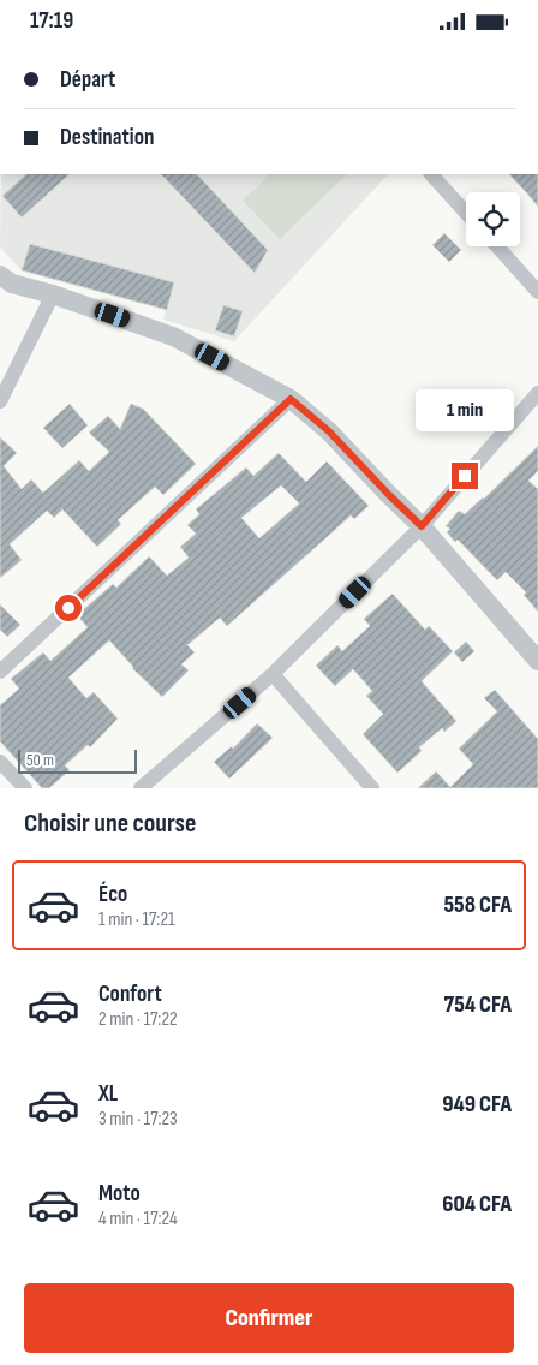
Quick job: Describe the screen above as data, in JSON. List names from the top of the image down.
{
  "scale_bar": "50 m",
  "page": {
    "status": "17:19",
    "banner": ["Départ", "Destination"],
    "bubble": "1 min",
    "scale": "50 m",
    "heading": "Choisir une course",
    "list": [
      {
        "name": "Éco",
        "note": "1 min · 17:21",
        "value": "558 CFA"
      },
      {
        "name": "Confort",
        "note": "2 min · 17:22",
        "value": "754 CFA"
      },
      {
        "name": "XL",
        "note": "3 min · 17:23",
        "value": "949 CFA"
      },
      {
        "name": "Moto",
        "note": "4 min · 17:24",
        "value": "604 CFA"
      }
    ],
    "buttons": "Confirmer"
  }
}
